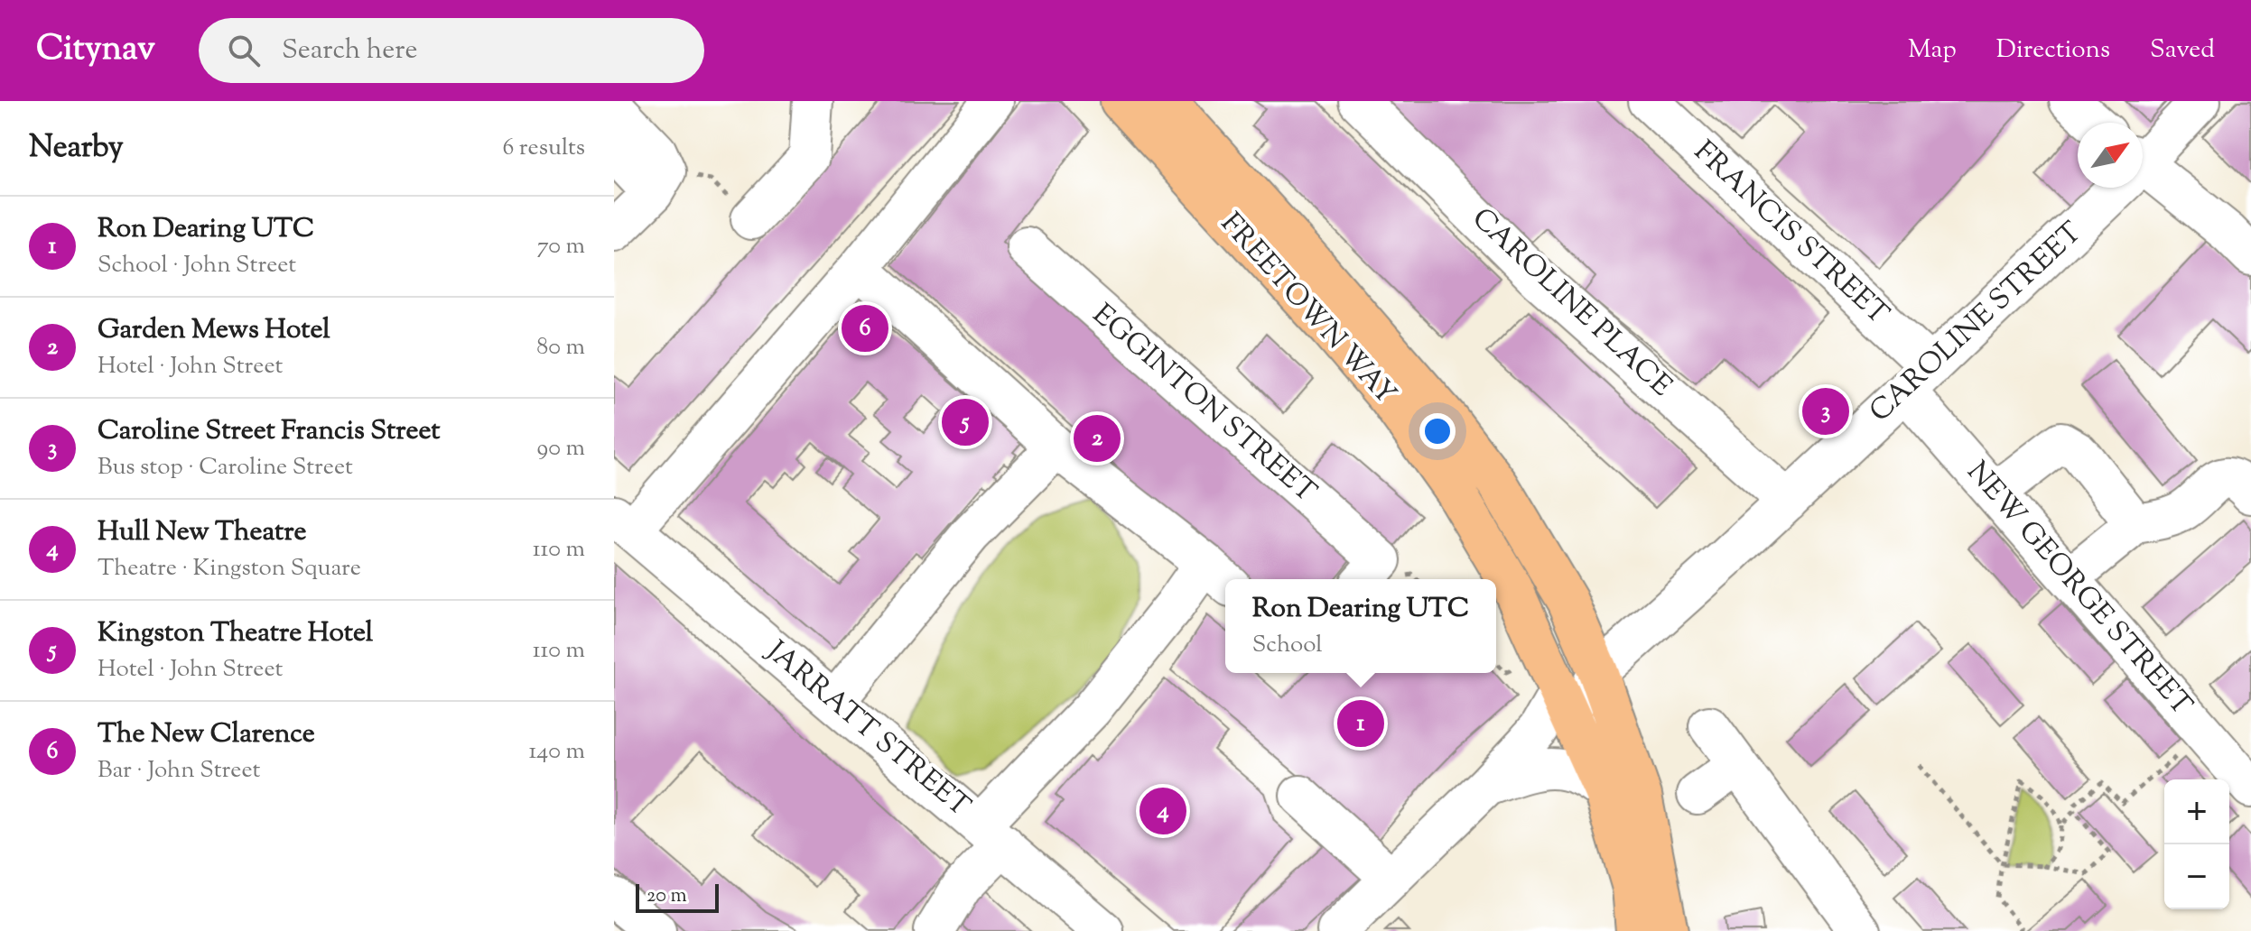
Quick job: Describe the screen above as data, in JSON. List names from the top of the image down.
{
  "streets": {
    "highway": ["FREETOWN WAY"],
    "street": [
      "FRANCIS STREET",
      "CAROLINE PLACE",
      "CAROLINE STREET",
      "EGGINTON STREET",
      "NEW GEORGE STREET",
      "JARRATT STREET"
    ]
  },
  "crossings": [
    ["FRANCIS STREET", "CAROLINE STREET"],
    ["FRANCIS STREET", "NEW GEORGE STREET"],
    ["CAROLINE PLACE", "CAROLINE STREET"],
    ["FREETOWN WAY", "CAROLINE STREET"],
    ["CAROLINE STREET", "NEW GEORGE STREET"]
  ],
  "scale_bar": "20 m",
  "north": "top right",
  "page": {
    "header": "Citynav",
    "search": "Search here",
    "nav": ["Map", "Directions", "Saved"],
    "heading": ["Nearby", "6 results"],
    "list": [
      {
        "mark": "1",
        "name": "Ron Dearing UTC",
        "note": "School · John Street",
        "value": "70 m"
      },
      {
        "mark": "2",
        "name": "Garden Mews Hotel",
        "note": "Hotel · John Street",
        "value": "80 m"
      },
      {
        "mark": "3",
        "name": "Caroline Street Francis Street",
        "note": "Bus stop · Caroline Street",
        "value": "90 m"
      },
      {
        "mark": "4",
        "name": "Hull New Theatre",
        "note": "Theatre · Kingston Square",
        "value": "110 m"
      },
      {
        "mark": "5",
        "name": "Kingston Theatre Hotel",
        "note": "Hotel · John Street",
        "value": "110 m"
      },
      {
        "mark": "6",
        "name": "The New Clarence",
        "note": "Bar · John Street",
        "value": "140 m"
      }
    ],
    "pins": [
      "6",
      "3",
      "5",
      "2",
      "1",
      "4"
    ],
    "popup": ["Ron Dearing UTC", "School"],
    "map_buttons": ["+", "−"],
    "scale": "20 m"
  }
}
